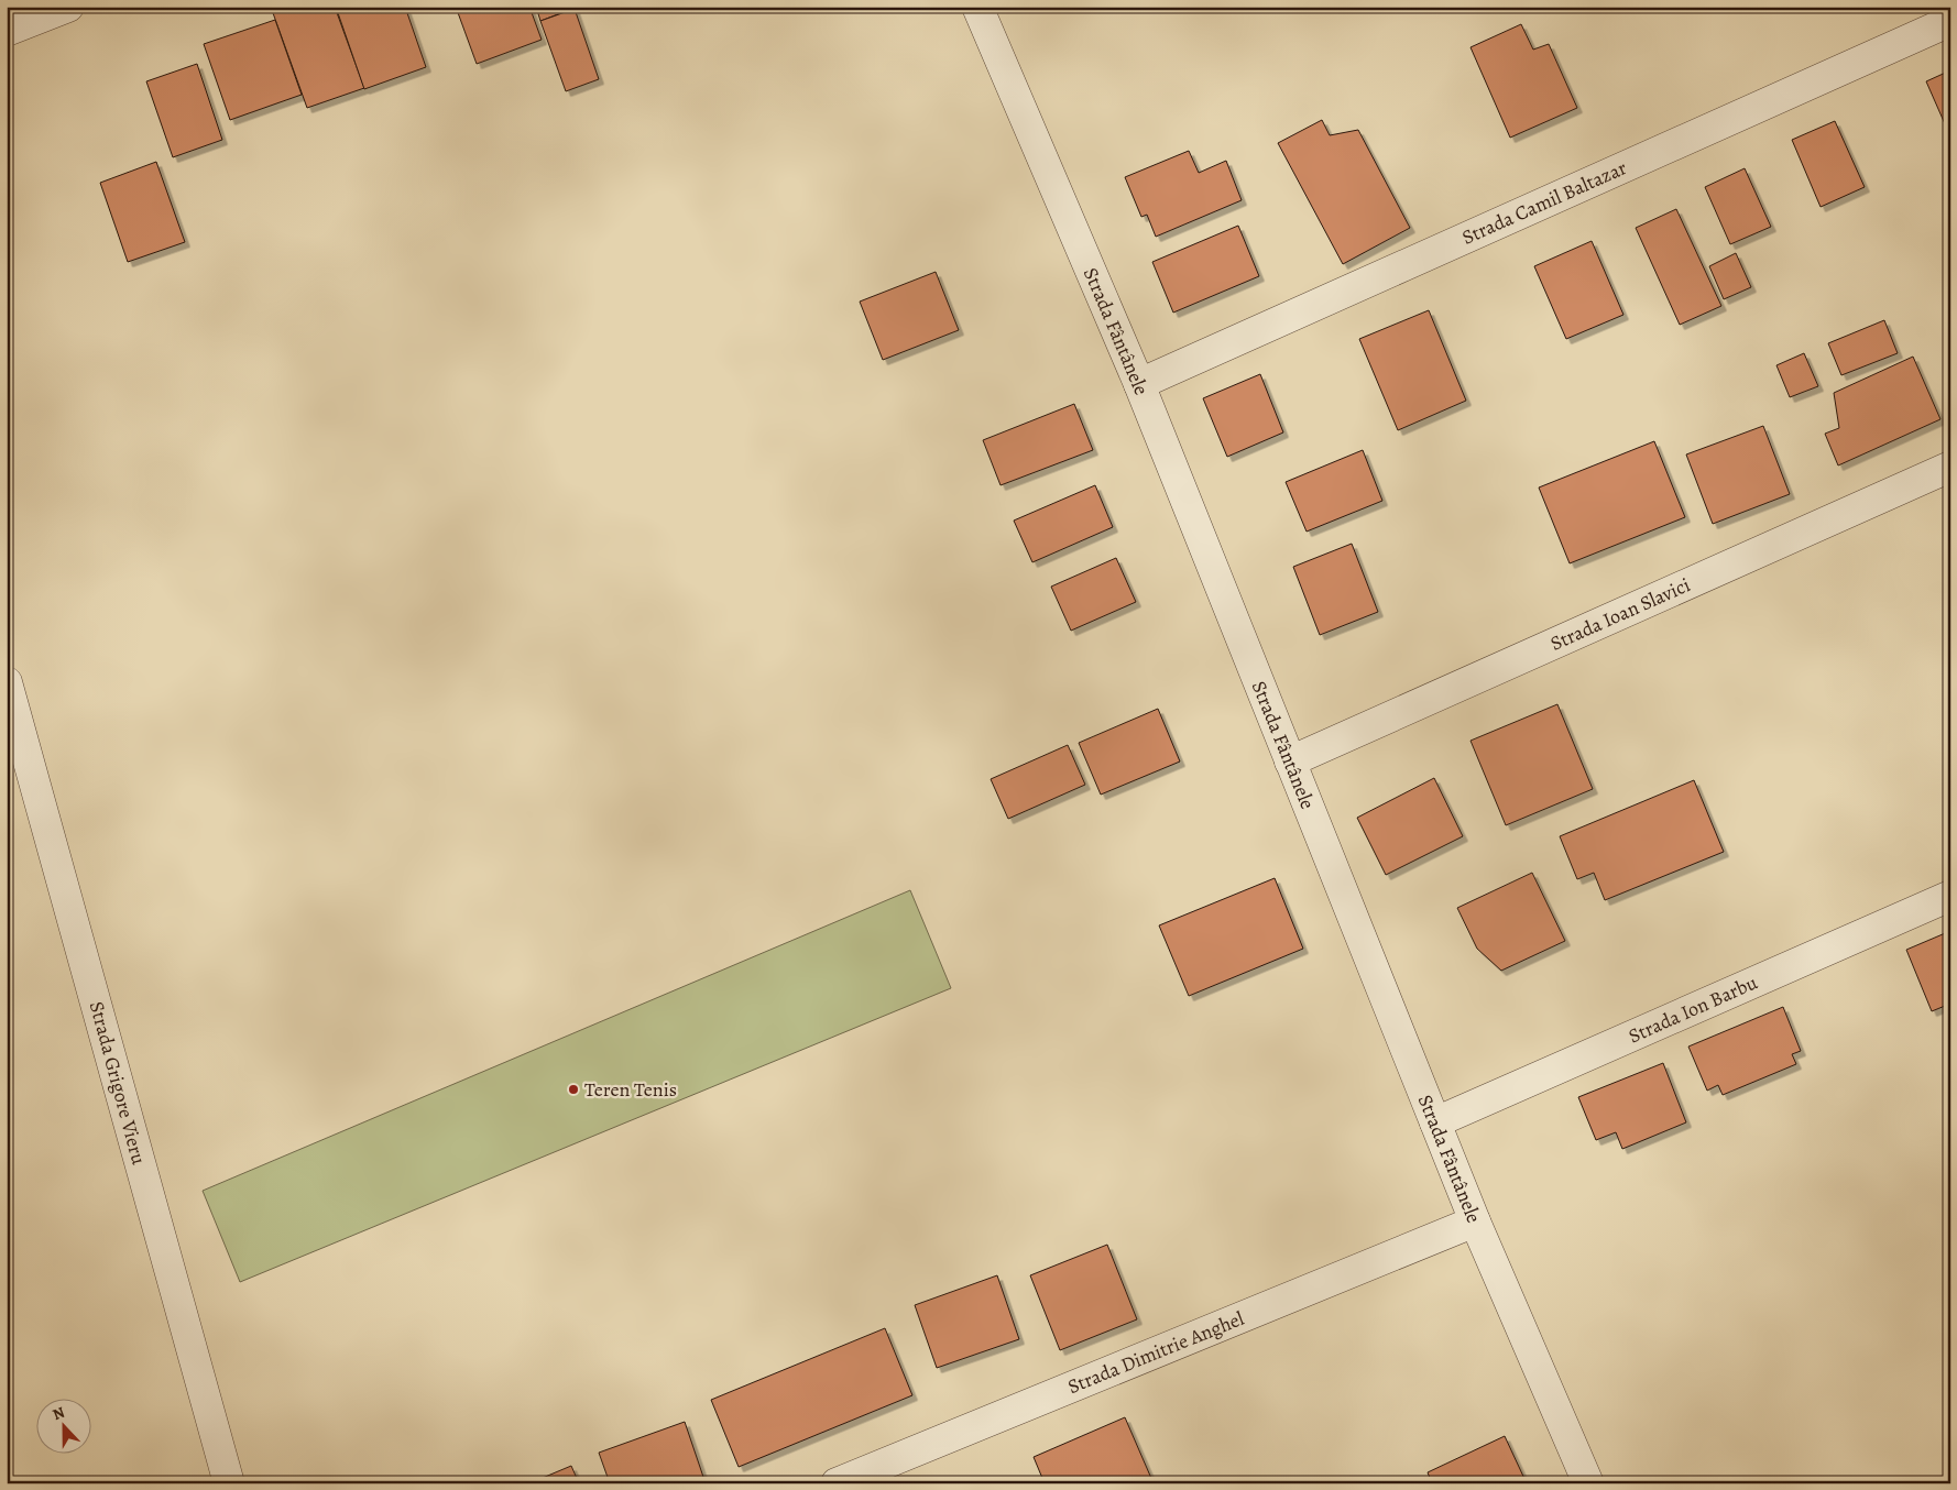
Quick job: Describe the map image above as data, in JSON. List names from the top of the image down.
{
  "streets": {
    "street": [
      "Strada Camil Baltazar",
      "Strada Fântânele",
      "Strada Ioan Slavici",
      "Strada Ion Barbu",
      "Strada Grigore Vieru",
      "Strada Dimitrie Anghel"
    ]
  },
  "crossings": [
    ["Strada Camil Baltazar", "Strada Fântânele"],
    ["Strada Fântânele", "Strada Ioan Slavici"],
    ["Strada Fântânele", "Strada Ion Barbu"],
    ["Strada Fântânele", "Strada Dimitrie Anghel"]
  ],
  "places": ["Teren Tenis"],
  "north": "top"
}
